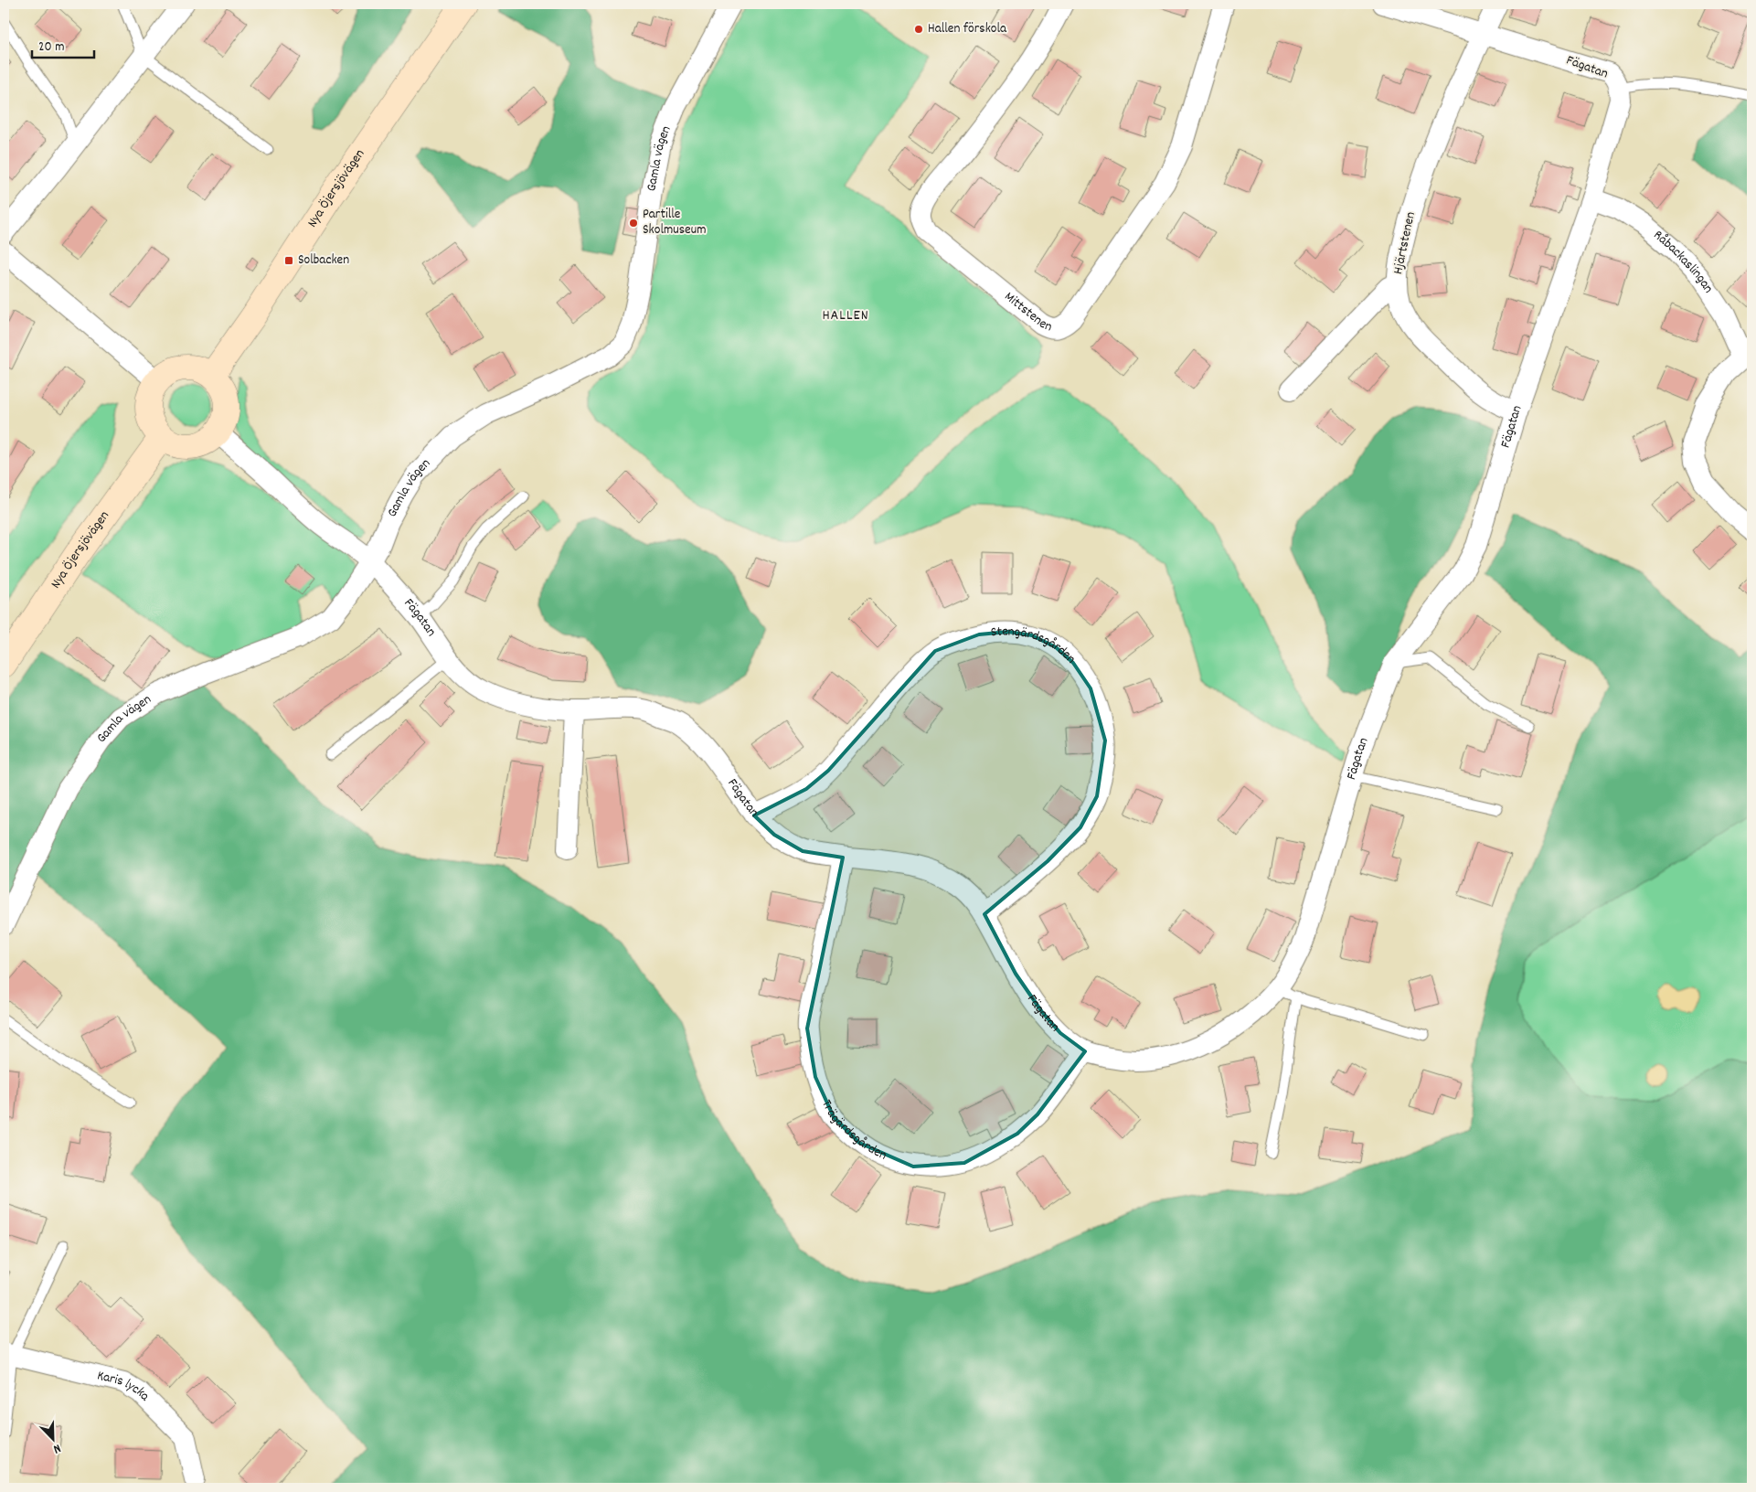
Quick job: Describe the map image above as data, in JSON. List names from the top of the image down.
{
  "streets": {
    "street": [
      "Fägatan",
      "Gamla vägen",
      "Nya Öjersjövägen",
      "Hjärtstenen",
      "Råbackaslingan",
      "Mittstenen",
      "Stengärdsgården",
      "Trägärdsgården",
      "Karis lycka"
    ]
  },
  "crossings": [
    ["Fägatan", "Gamla vägen"],
    ["Fägatan", "Nya Öjersjövägen"],
    ["Fägatan", "Hjärtstenen"],
    ["Fägatan", "Råbackaslingan"],
    ["Fägatan", "Stengärdsgården"],
    ["Fägatan", "Trägärdsgården"]
  ],
  "districts": ["HALLEN"],
  "places": {
    "other": ["Hallen förskola", "Partille Skolmuseum"],
    "transit": ["Solbacken"]
  },
  "scale_bar": "20 m",
  "north": "bottom right"
}
